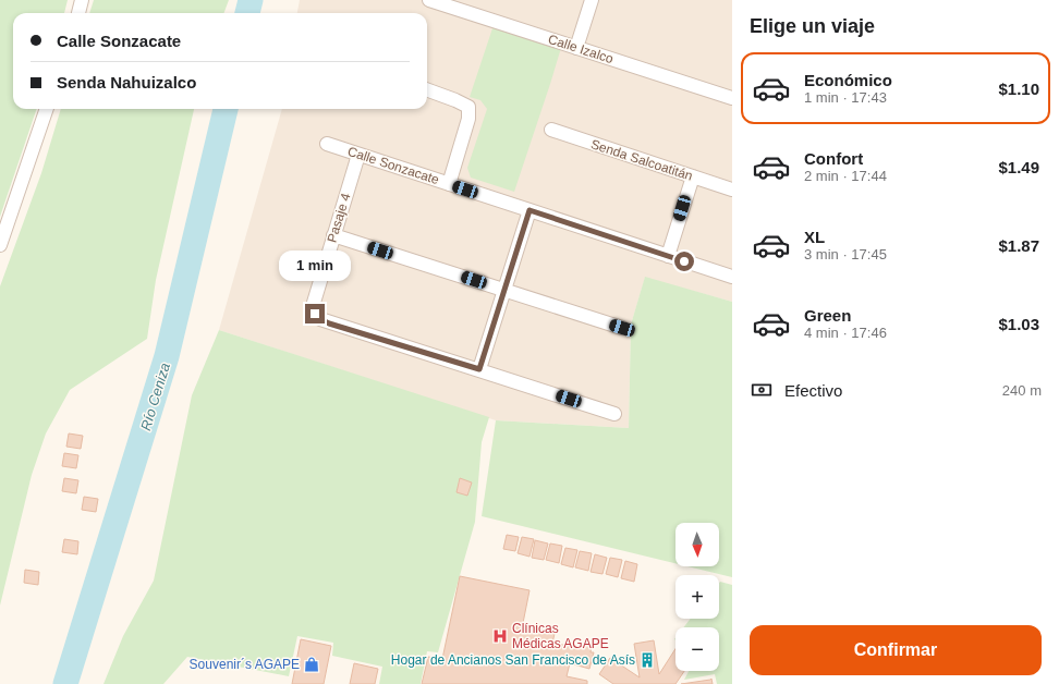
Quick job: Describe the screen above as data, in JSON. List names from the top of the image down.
{
  "streets": {
    "street": [
      "Calle Izalco",
      "Senda Salcoatitán",
      "Calle Sonzacate",
      "Pasaje 4"
    ]
  },
  "crossings": [
    ["Calle Sonzacate", "Pasaje 4"]
  ],
  "water": ["Río Ceniza"],
  "places": {
    "hospital": ["Clínicas Médicas AGAPE"],
    "building": ["Hogar de Ancianos San Francisco de Asís"],
    "shop": ["Souvenir´s AGAPE"]
  },
  "north": "bottom",
  "page": {
    "heading": "Elige un viaje",
    "banner": ["Calle Sonzacate", "Senda Nahuizalco"],
    "list": [
      {
        "name": "Económico",
        "note": "1 min · 17:43",
        "value": "$1.10"
      },
      {
        "name": "Confort",
        "note": "2 min · 17:44",
        "value": "$1.49"
      },
      {
        "name": "XL",
        "note": "3 min · 17:45",
        "value": "$1.87"
      },
      {
        "name": "Green",
        "note": "4 min · 17:46",
        "value": "$1.03"
      }
    ],
    "bubble": "1 min",
    "pay": ["Efectivo", "240 m"],
    "map_buttons": ["+", "−"],
    "buttons": "Confirmar"
  }
}
